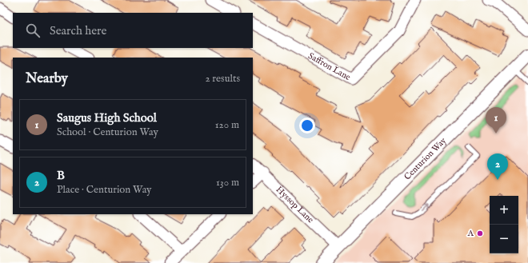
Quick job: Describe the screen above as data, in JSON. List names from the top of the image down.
{
  "streets": {
    "street": ["Saffron Lane", "Centurion Way", "Hyssop Lane"]
  },
  "crossings": [
    ["Centurion Way", "Hyssop Lane"]
  ],
  "places": ["A"],
  "page": {
    "search": "Search here",
    "heading": ["Nearby", "2 results"],
    "list": [
      {
        "mark": "1",
        "name": "Saugus High School",
        "note": "School · Centurion Way",
        "value": "120 m"
      },
      {
        "mark": "2",
        "name": "B",
        "note": "Place · Centurion Way",
        "value": "130 m"
      }
    ],
    "pins": ["1", "2"],
    "map_buttons": ["+", "−"]
  }
}
